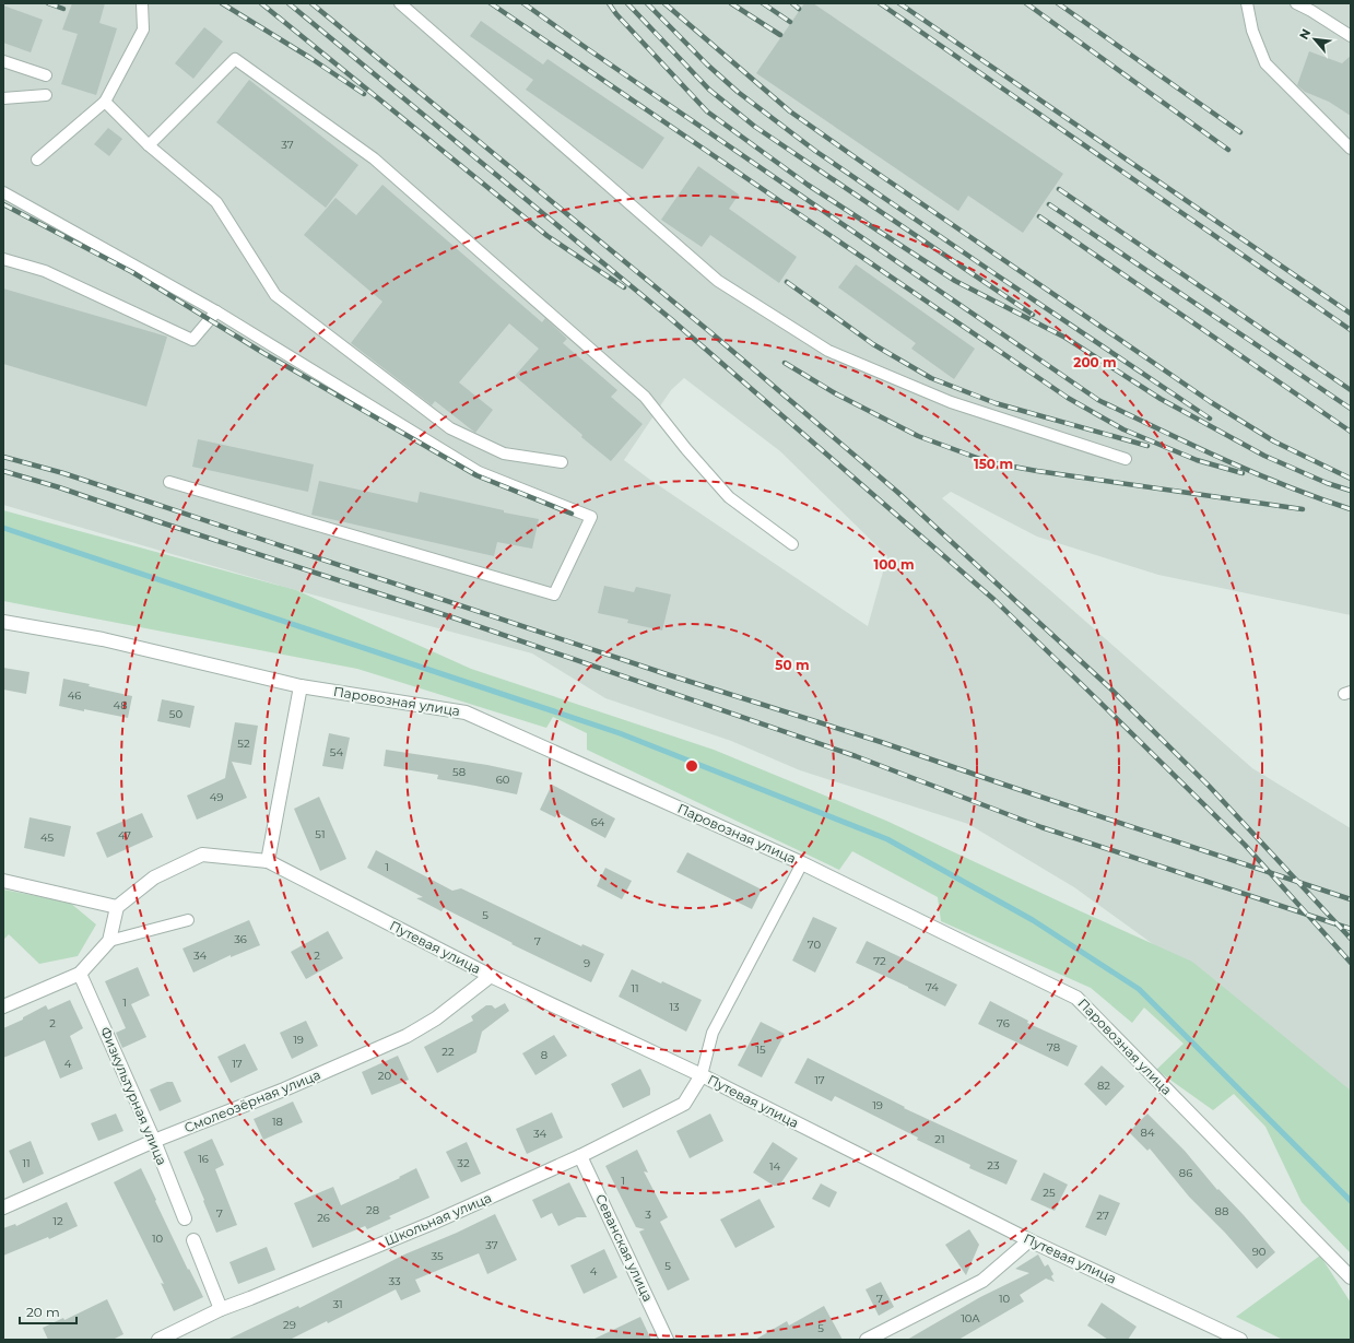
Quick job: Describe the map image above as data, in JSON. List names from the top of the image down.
{
  "streets": {
    "street": [
      "Паровозная улица",
      "Путевая улица",
      "Физкультурная улица",
      "Смолеозёрная улица",
      "Школьная улица",
      "Севанская улица"
    ]
  },
  "crossings": [
    ["Путевая улица", "Смолеозёрная улица"],
    ["Путевая улица", "Школьная улица"],
    ["Физкультурная улица", "Смолеозёрная улица"],
    ["Школьная улица", "Севанская улица"]
  ],
  "house_numbers": [
    "37",
    "46",
    "48",
    "50",
    "52",
    "54",
    "58",
    "60",
    "49",
    "64",
    "51",
    "47",
    "45",
    "1",
    "5",
    "36",
    "7",
    "70",
    "34",
    "2",
    "72",
    "9",
    "74",
    "11",
    "1",
    "13",
    "2",
    "76",
    "19",
    "78",
    "15",
    "22",
    "8",
    "4",
    "17",
    "20",
    "17",
    "82",
    "19",
    "18",
    "84",
    "34",
    "21",
    "16",
    "11",
    "32",
    "23",
    "14",
    "86",
    "1",
    "25",
    "28",
    "88",
    "7",
    "3",
    "27",
    "26",
    "12",
    "10",
    "37",
    "90",
    "35",
    "5",
    "4",
    "33",
    "7",
    "10",
    "31",
    "10А",
    "29",
    "5"
  ],
  "scale_bar": "20 m",
  "north": "top left",
  "rings": [
    "200 m",
    "150 m",
    "100 m",
    "50 m"
  ]
}
